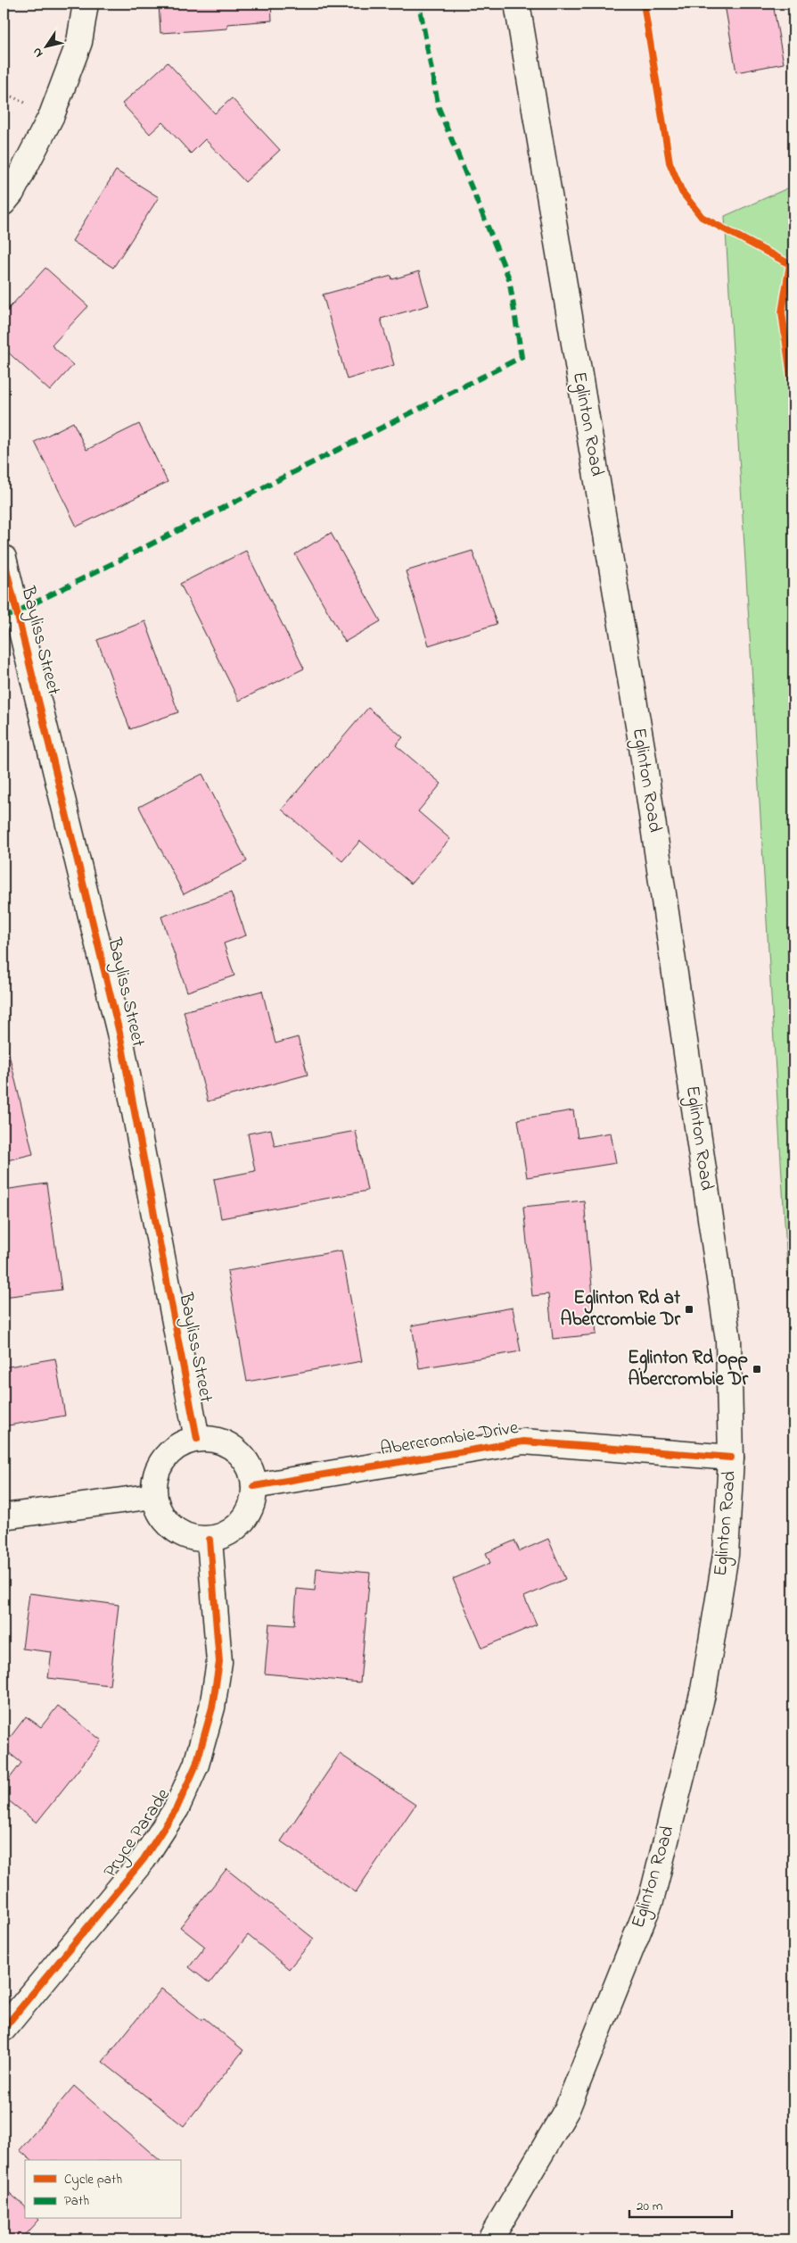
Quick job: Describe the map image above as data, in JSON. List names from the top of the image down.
{
  "streets": {
    "street": [
      "Eglinton Road",
      "Bayliss Street",
      "Abercrombie Drive",
      "Pryce Parade"
    ]
  },
  "crossings": [
    ["Eglinton Road", "Abercrombie Drive"],
    ["Bayliss Street", "Abercrombie Drive"],
    ["Bayliss Street", "Pryce Parade"],
    ["Abercrombie Drive", "Pryce Parade"]
  ],
  "places": {
    "transit": ["Eglinton Rd at Abercrombie Dr", "Eglinton Rd opp Abercrombie Dr"]
  },
  "legend": ["Cycle path", "Path"],
  "scale_bar": "20 m",
  "north": "bottom left"
}
